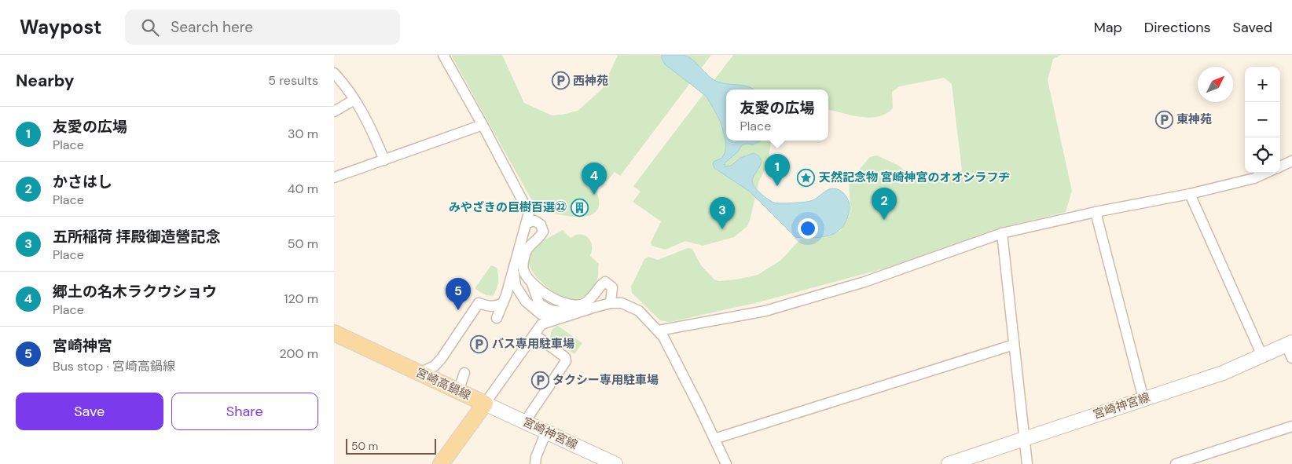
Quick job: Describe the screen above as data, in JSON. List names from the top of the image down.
{
  "streets": {
    "main road": ["宮崎高鍋線", "宮崎神宮線"]
  },
  "crossings": [
    ["宮崎高鍋線", "宮崎神宮線"]
  ],
  "places": {
    "parking": [
      "西神苑",
      "東神苑",
      "バス専用駐車場",
      "タクシー専用駐車場"
    ],
    "place": ["天然記念物 宮崎神宮のオオシラフヂ"],
    "building": ["みやざきの巨樹百選㉒"]
  },
  "scale_bar": "50 m",
  "north": "top right",
  "page": {
    "header": "Waypost",
    "search": "Search here",
    "nav": ["Map", "Directions", "Saved"],
    "heading": ["Nearby", "5 results"],
    "map_buttons": ["+", "−"],
    "popup": ["友愛の広場", "Place"],
    "list": [
      {
        "mark": "1",
        "name": "友愛の広場",
        "note": "Place",
        "value": "30 m"
      },
      {
        "mark": "2",
        "name": "かさはし",
        "note": "Place",
        "value": "40 m"
      },
      {
        "mark": "3",
        "name": "五所稲荷 拝殿御造營記念",
        "note": "Place",
        "value": "50 m"
      },
      {
        "mark": "4",
        "name": "郷土の名木ラクウショウ",
        "note": "Place",
        "value": "120 m"
      },
      {
        "mark": "5",
        "name": "宮崎神宮",
        "note": "Bus stop · 宮崎高鍋線",
        "value": "200 m"
      }
    ],
    "pins": [
      "1",
      "4",
      "2",
      "3",
      "5"
    ],
    "buttons": ["Save", "Share"],
    "scale": "50 m"
  }
}
